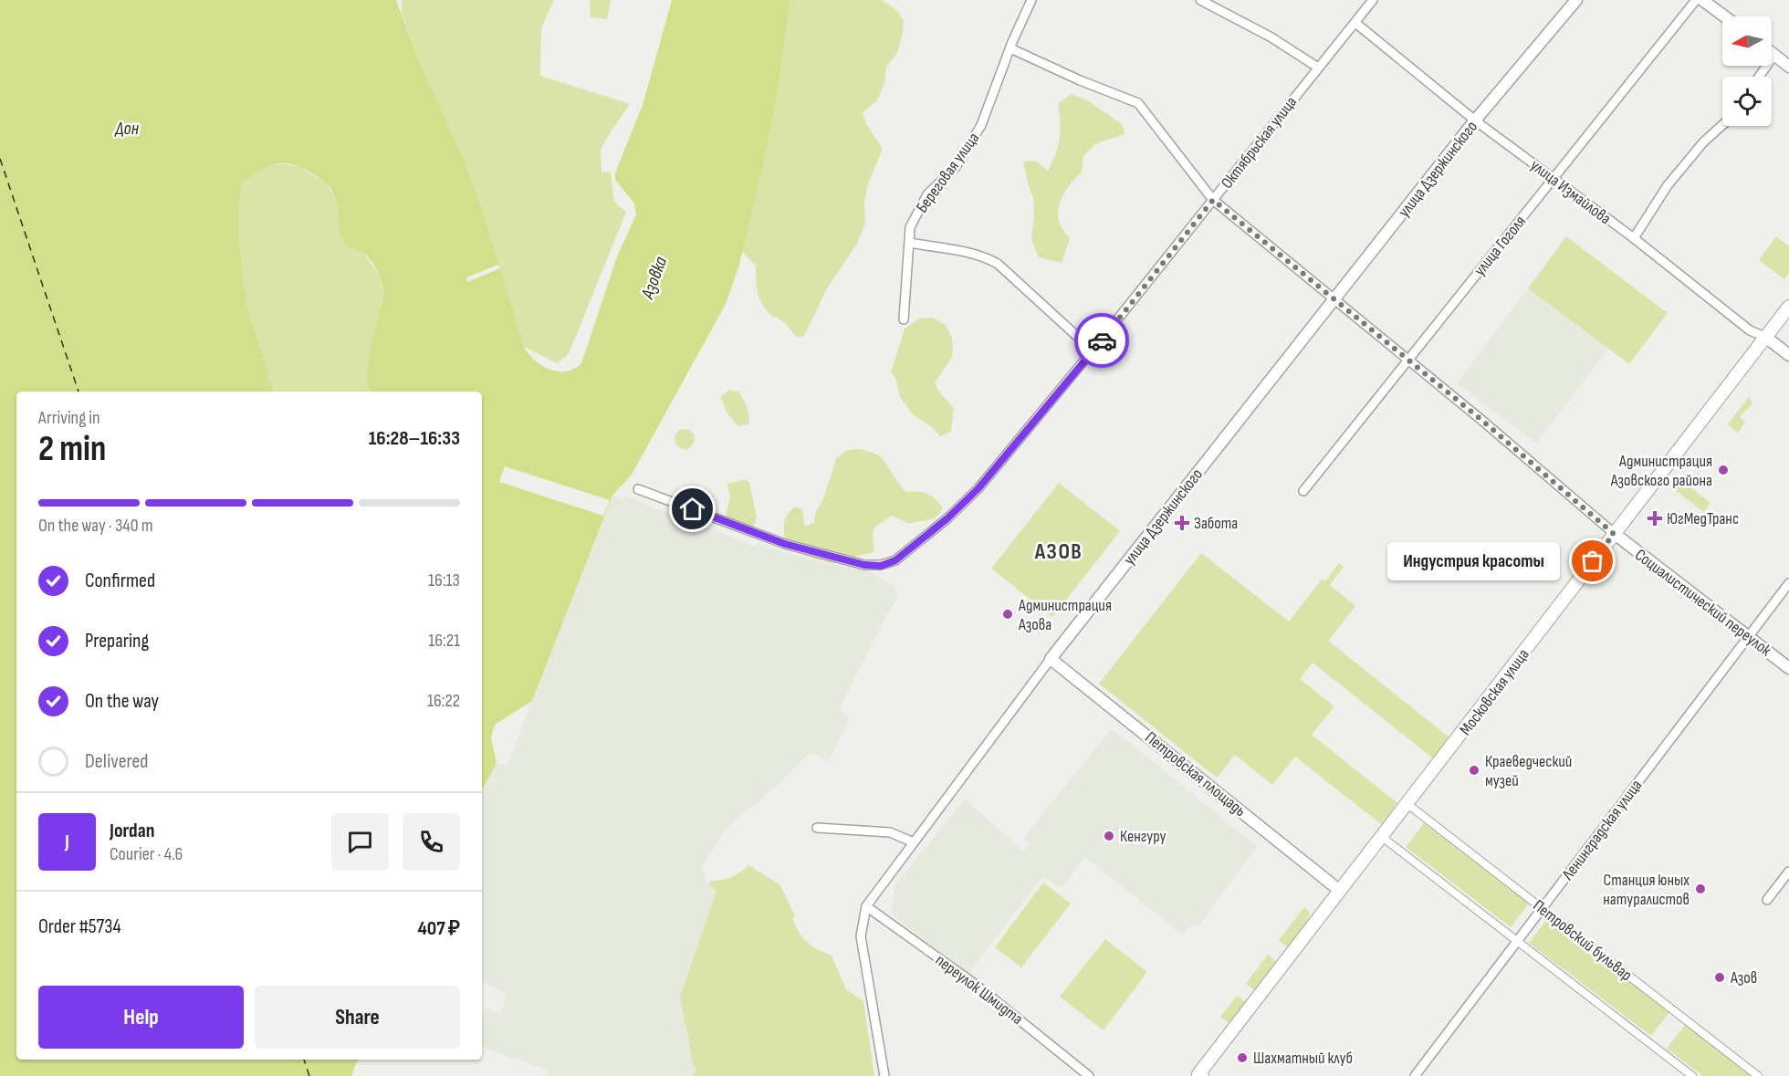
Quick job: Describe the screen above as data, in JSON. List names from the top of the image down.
{
  "streets": {
    "main road": ["Московская улица"],
    "street": [
      "Октябрьская улица",
      "улица Дзержинского",
      "Береговая улица",
      "улица Измайлова",
      "улица Гоголя",
      "Социалистический переулок",
      "Петровская площадь",
      "Ленинградская улица",
      "Петровский бульвар",
      "переулок Шмидта"
    ]
  },
  "crossings": [
    ["Октябрьская улица", "улица Измайлова"],
    ["Октябрьская улица", "Социалистический переулок"],
    ["улица Дзержинского", "улица Измайлова"],
    ["улица Дзержинского", "Социалистический переулок"],
    ["улица Дзержинского", "Петровская площадь"],
    ["улица Дзержинского", "переулок Шмидта"],
    ["Береговая улица", "Социалистический переулок"],
    ["улица Измайлова", "улица Гоголя"],
    ["улица Измайлова", "Московская улица"],
    ["улица Гоголя", "Социалистический переулок"],
    ["Социалистический переулок", "Московская улица"],
    ["Социалистический переулок", "Ленинградская улица"],
    ["Московская улица", "Петровская площадь"],
    ["Московская улица", "Петровский бульвар"],
    ["Ленинградская улица", "Петровский бульвар"]
  ],
  "districts": ["АЗОВ"],
  "water": ["Дон", "Азовка"],
  "places": {
    "other": [
      "Администрация Азовского района",
      "Индустрия красоты",
      "Администрация Азова",
      "Краеведческий музей",
      "Кенгуру",
      "Станция юных натуралистов",
      "Азов",
      "Шахматный клуб"
    ],
    "health": ["ЮгМедТранс", "Забота"]
  },
  "north": "left",
  "page": {
    "heading": ["2 min", "Arriving in", "16:28–16:33"],
    "panel": [
      "Jordan",
      "Courier · 4.6",
      "Order #5734",
      "407 ₽"
    ],
    "bar": "On the way · 340 m",
    "bubble": "Индустрия красоты",
    "list": [
      ["Confirmed", "16:13"],
      ["Preparing", "16:21"],
      ["On the way", "16:22"],
      "Delivered"
    ],
    "round": "J",
    "buttons": ["Help", "Share"]
  }
}
